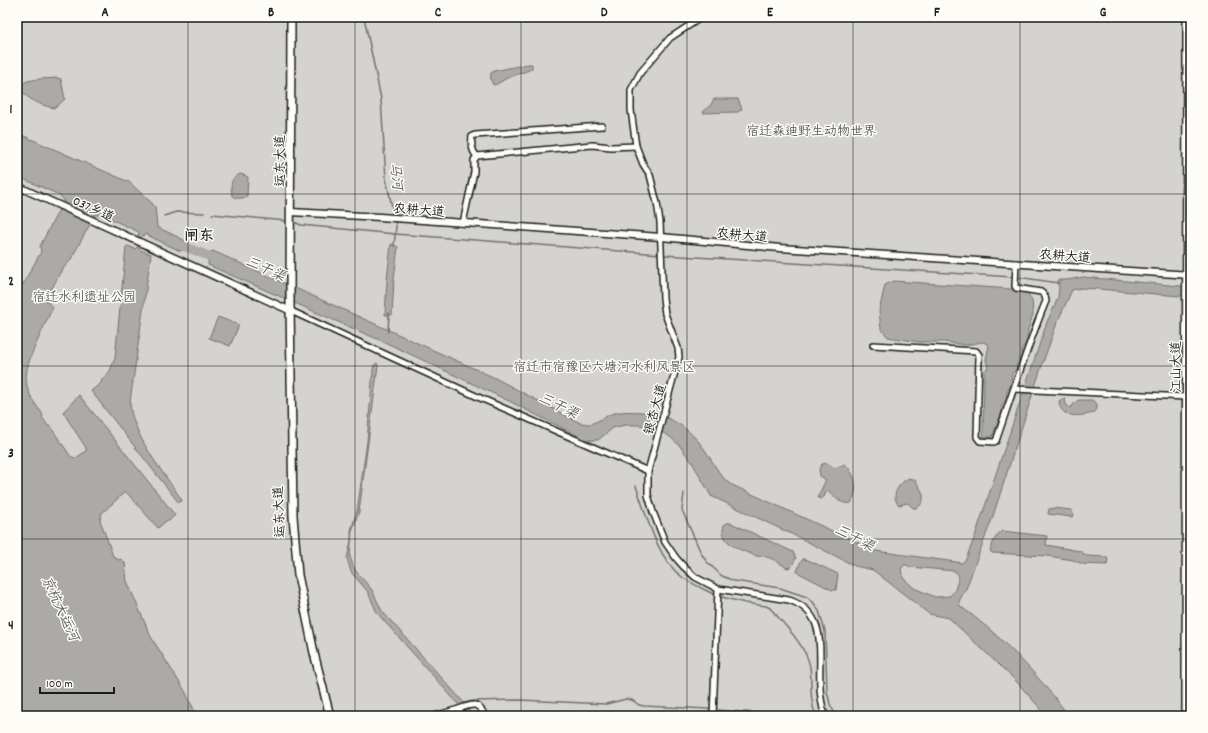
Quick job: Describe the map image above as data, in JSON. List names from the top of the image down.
{
  "streets": {
    "main road": ["运东大道", "江山大道"],
    "street": ["037乡道", "农耕大道", "银杏大道"]
  },
  "crossings": [
    ["运东大道", "037乡道"],
    ["运东大道", "农耕大道"],
    ["农耕大道", "江山大道"],
    ["农耕大道", "银杏大道"]
  ],
  "districts": ["闸东"],
  "water": ["马河", "三干渠", "京杭大运河"],
  "parks": ["宿迁森迪野生动物世界", "宿迁水利遗址公园", "宿迁市宿豫区六塘河水利风景区"],
  "scale_bar": "100 m",
  "grid": {
    "columns": [
      "A",
      "B",
      "C",
      "D",
      "E",
      "F",
      "G"
    ],
    "rows": [
      "1",
      "2",
      "3",
      "4"
    ]
  }
}
